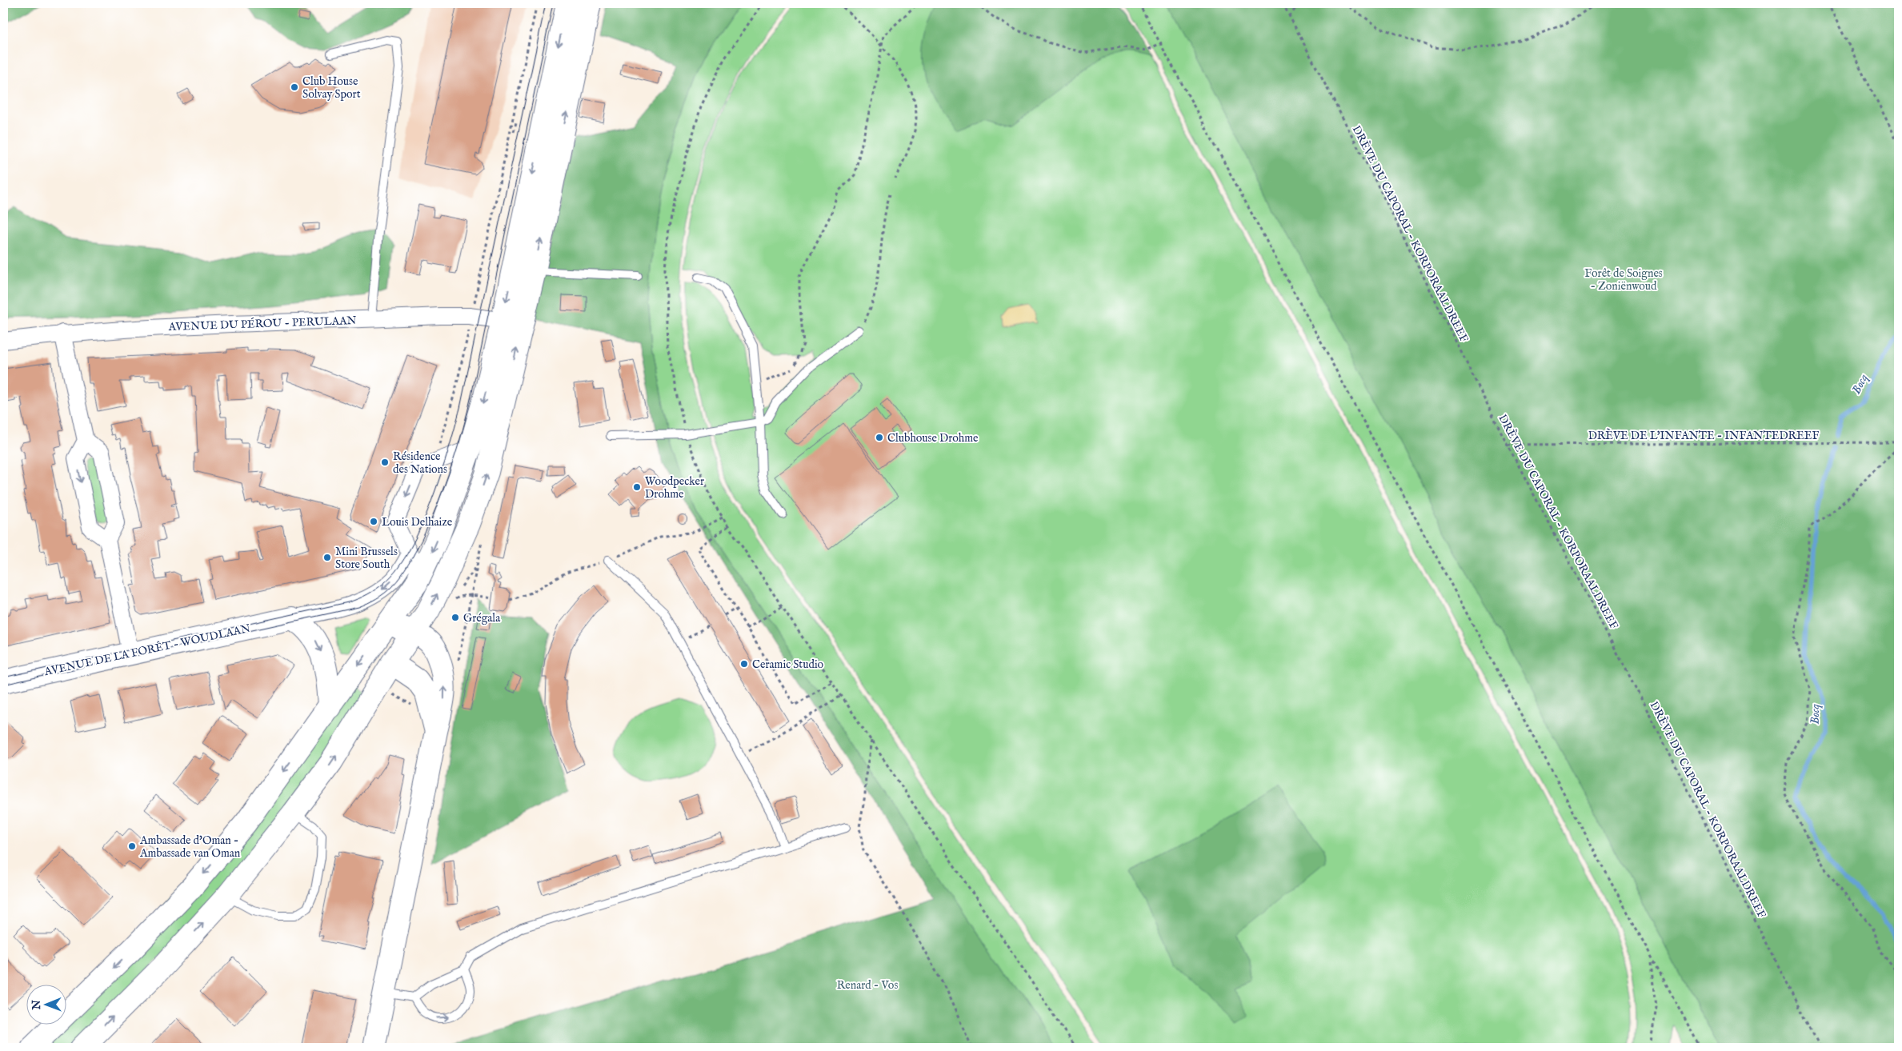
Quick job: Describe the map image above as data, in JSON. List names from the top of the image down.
{
  "streets": {
    "main road": ["AVENUE DE LA FORÊT - WOUDLAAN"],
    "street": ["AVENUE DU PÉROU - PERULAAN"],
    "path": ["DRÈVE DU CAPORAL - KORPORAALDREEF", "DRÈVE DE L'INFANTE - INFANTEDREEF"]
  },
  "crossings": [
    ["DRÈVE DU CAPORAL - KORPORAALDREEF", "DRÈVE DE L'INFANTE - INFANTEDREEF"]
  ],
  "water": ["Bocq"],
  "parks": ["Forêt de Soignes - Zoniënwoud", "Renard - Vos"],
  "places": [
    "Club House Solvay Sport",
    "Clubhouse Drohme",
    "Résidence des Nations",
    "Woodpecker Drohme",
    "Louis Delhaize",
    "Mini Brussels Store South",
    "Grégala",
    "Ceramic Studio",
    "Ambassade d'Oman - Ambassade van Oman"
  ],
  "north": "left"
}
